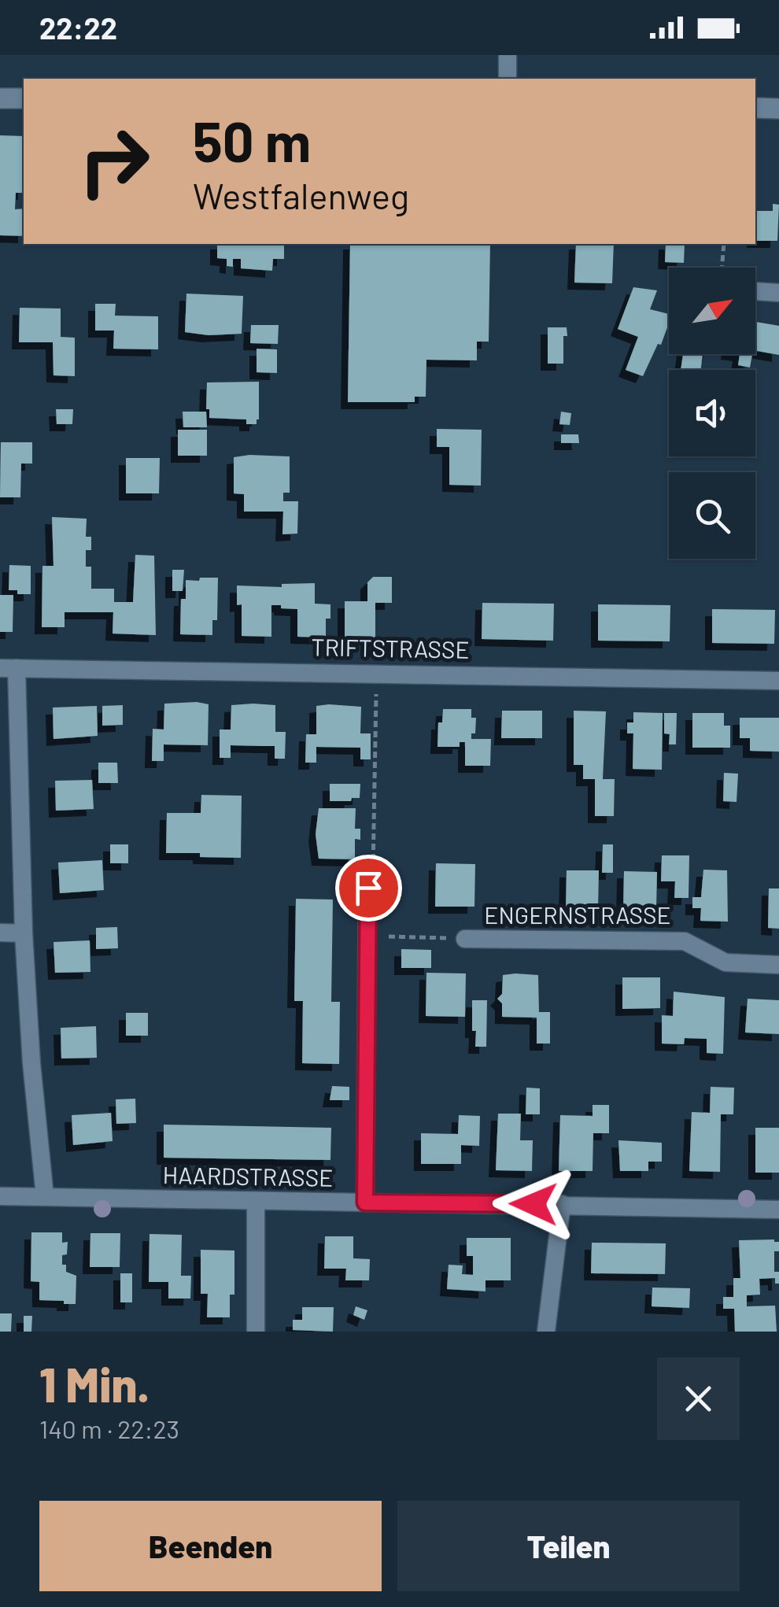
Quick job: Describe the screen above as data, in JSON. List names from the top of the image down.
{
  "streets": {
    "street": ["TRIFTSTRASSE", "ENGERNSTRASSE", "HAARDSTRASSE"]
  },
  "north": "top right",
  "page": {
    "status": "22:22",
    "turn": ["50 m", "Westfalenweg"],
    "heading": ["1 Min.", "140 m · 22:23"],
    "buttons": ["Beenden", "Teilen"]
  }
}
